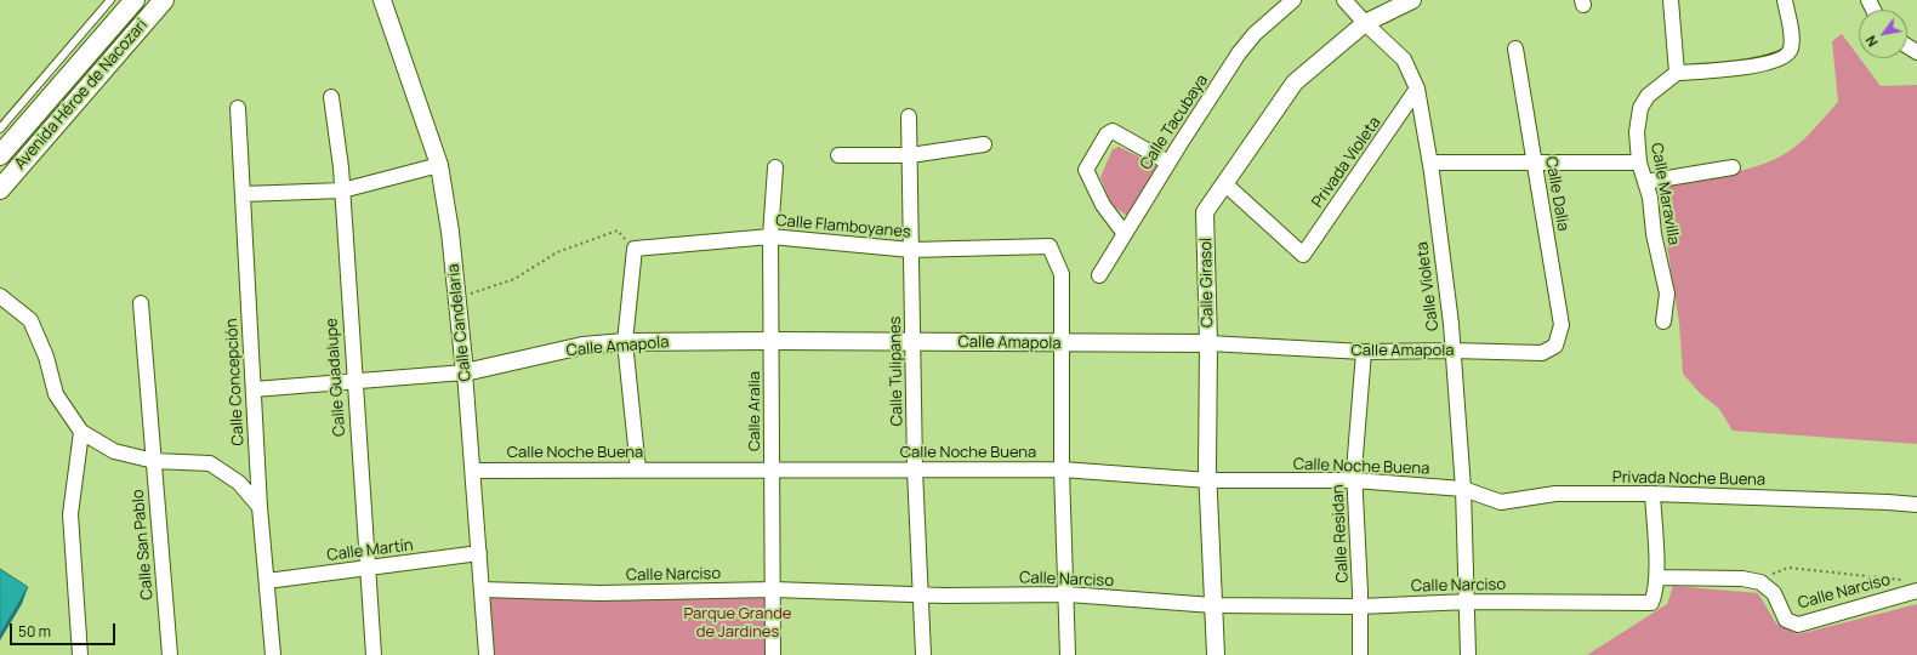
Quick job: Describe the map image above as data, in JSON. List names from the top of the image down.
{
  "streets": {
    "main road": ["Avenida Héroe de Nacozari"],
    "street": [
      "Calle Tacubaya",
      "Privada Violeta",
      "Calle Dalia",
      "Calle Maravilla",
      "Calle Flamboyanes",
      "Calle Girasol",
      "Calle Violeta",
      "Calle Candelaria",
      "Calle Amapola",
      "Calle Tulipanes",
      "Calle Guadalupe",
      "Calle Concepción",
      "Calle Aralia",
      "Calle Noche Buena",
      "Privada Noche Buena",
      "Calle Residan",
      "Calle San Pablo",
      "Calle Martín",
      "Calle Narciso"
    ]
  },
  "crossings": [
    ["Privada Violeta", "Calle Girasol"],
    ["Privada Violeta", "Calle Violeta"],
    ["Calle Dalia", "Calle Amapola"],
    ["Calle Flamboyanes", "Calle Amapola"],
    ["Calle Flamboyanes", "Calle Tulipanes"],
    ["Calle Flamboyanes", "Calle Aralia"],
    ["Calle Girasol", "Calle Violeta"],
    ["Calle Girasol", "Calle Amapola"],
    ["Calle Girasol", "Calle Noche Buena"],
    ["Calle Girasol", "Calle Narciso"],
    ["Calle Violeta", "Calle Amapola"],
    ["Calle Violeta", "Calle Noche Buena"],
    ["Calle Violeta", "Privada Noche Buena"],
    ["Calle Violeta", "Calle Narciso"],
    ["Calle Candelaria", "Calle Amapola"],
    ["Calle Candelaria", "Calle Noche Buena"],
    ["Calle Candelaria", "Calle Martín"],
    ["Calle Candelaria", "Calle Narciso"],
    ["Calle Amapola", "Calle Tulipanes"],
    ["Calle Amapola", "Calle Aralia"],
    ["Calle Amapola", "Calle Residan"],
    ["Calle Tulipanes", "Calle Noche Buena"],
    ["Calle Tulipanes", "Calle Narciso"],
    ["Calle Guadalupe", "Calle Martín"],
    ["Calle Concepción", "Calle Martín"],
    ["Calle Aralia", "Calle Noche Buena"],
    ["Calle Aralia", "Calle Narciso"],
    ["Calle Noche Buena", "Privada Noche Buena"],
    ["Calle Noche Buena", "Calle Residan"],
    ["Calle Residan", "Calle Narciso"]
  ],
  "parks": ["Parque Grande de Jardines"],
  "scale_bar": "50 m",
  "north": "bottom left"
}
